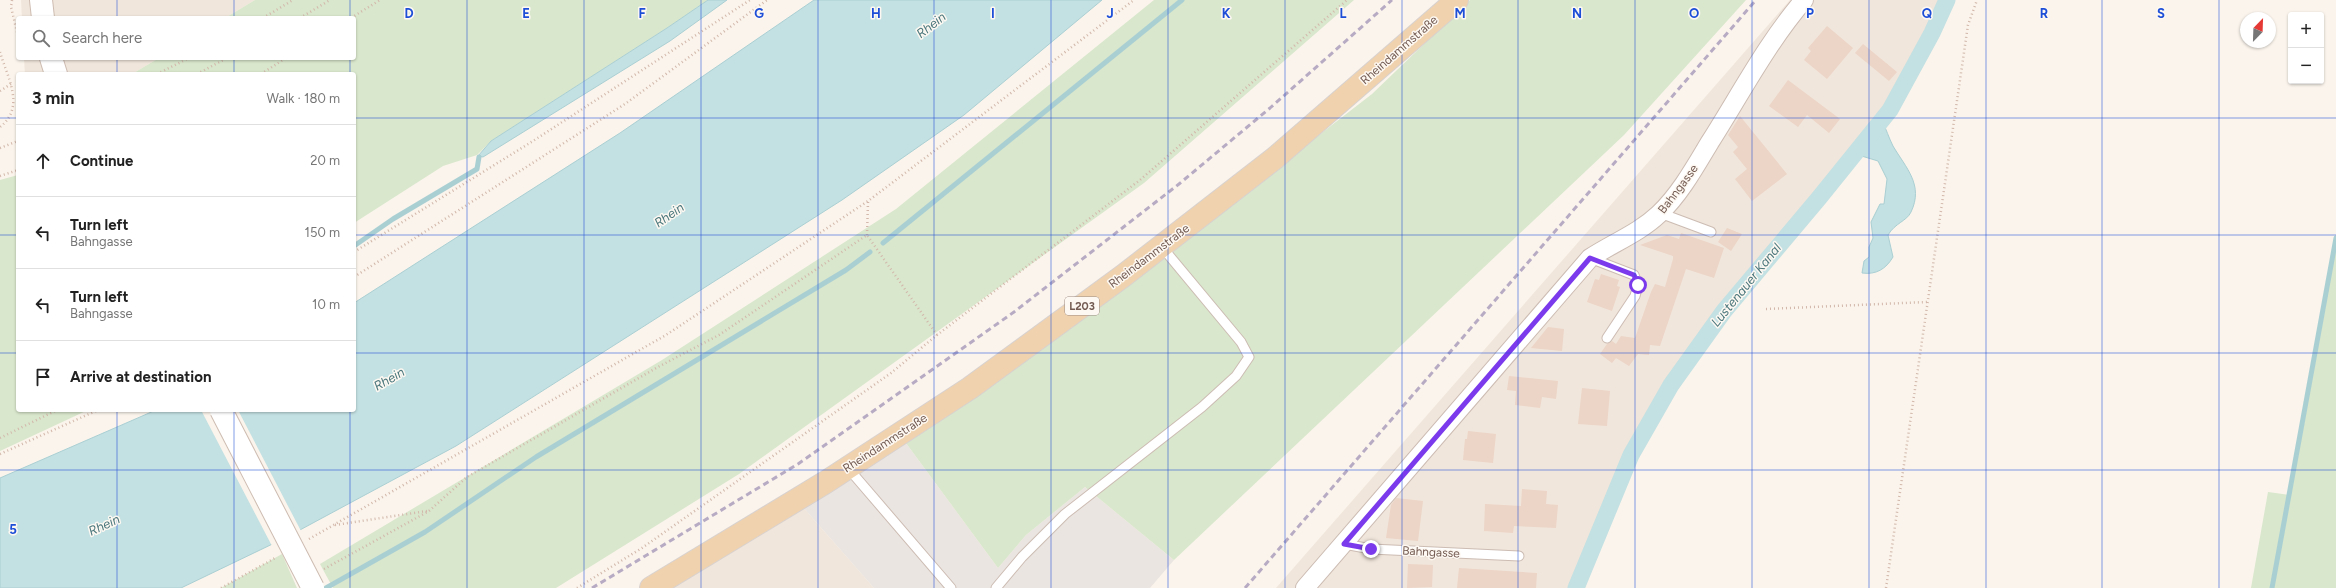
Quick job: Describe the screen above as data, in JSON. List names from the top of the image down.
{
  "streets": {
    "main road": ["Rheindammstraße", "L203"],
    "street": ["Bahngasse"]
  },
  "water": ["Rhein", "Lustenauer Kanal"],
  "north": "top right",
  "page": {
    "map_buttons": ["+", "−"],
    "search": "Search here",
    "heading": ["3 min", "Walk · 180 m"],
    "list": [
      ["Continue", "20 m"],
      ["Turn left", "Bahngasse", "150 m"],
      ["Turn left", "Bahngasse", "10 m"],
      "Arrive at destination"
    ]
  },
  "grid": {
    "columns": [
      "D",
      "E",
      "F",
      "G",
      "H",
      "I",
      "J",
      "K",
      "L",
      "M",
      "N",
      "O",
      "P",
      "Q",
      "R",
      "S"
    ],
    "rows": ["5"]
  }
}
